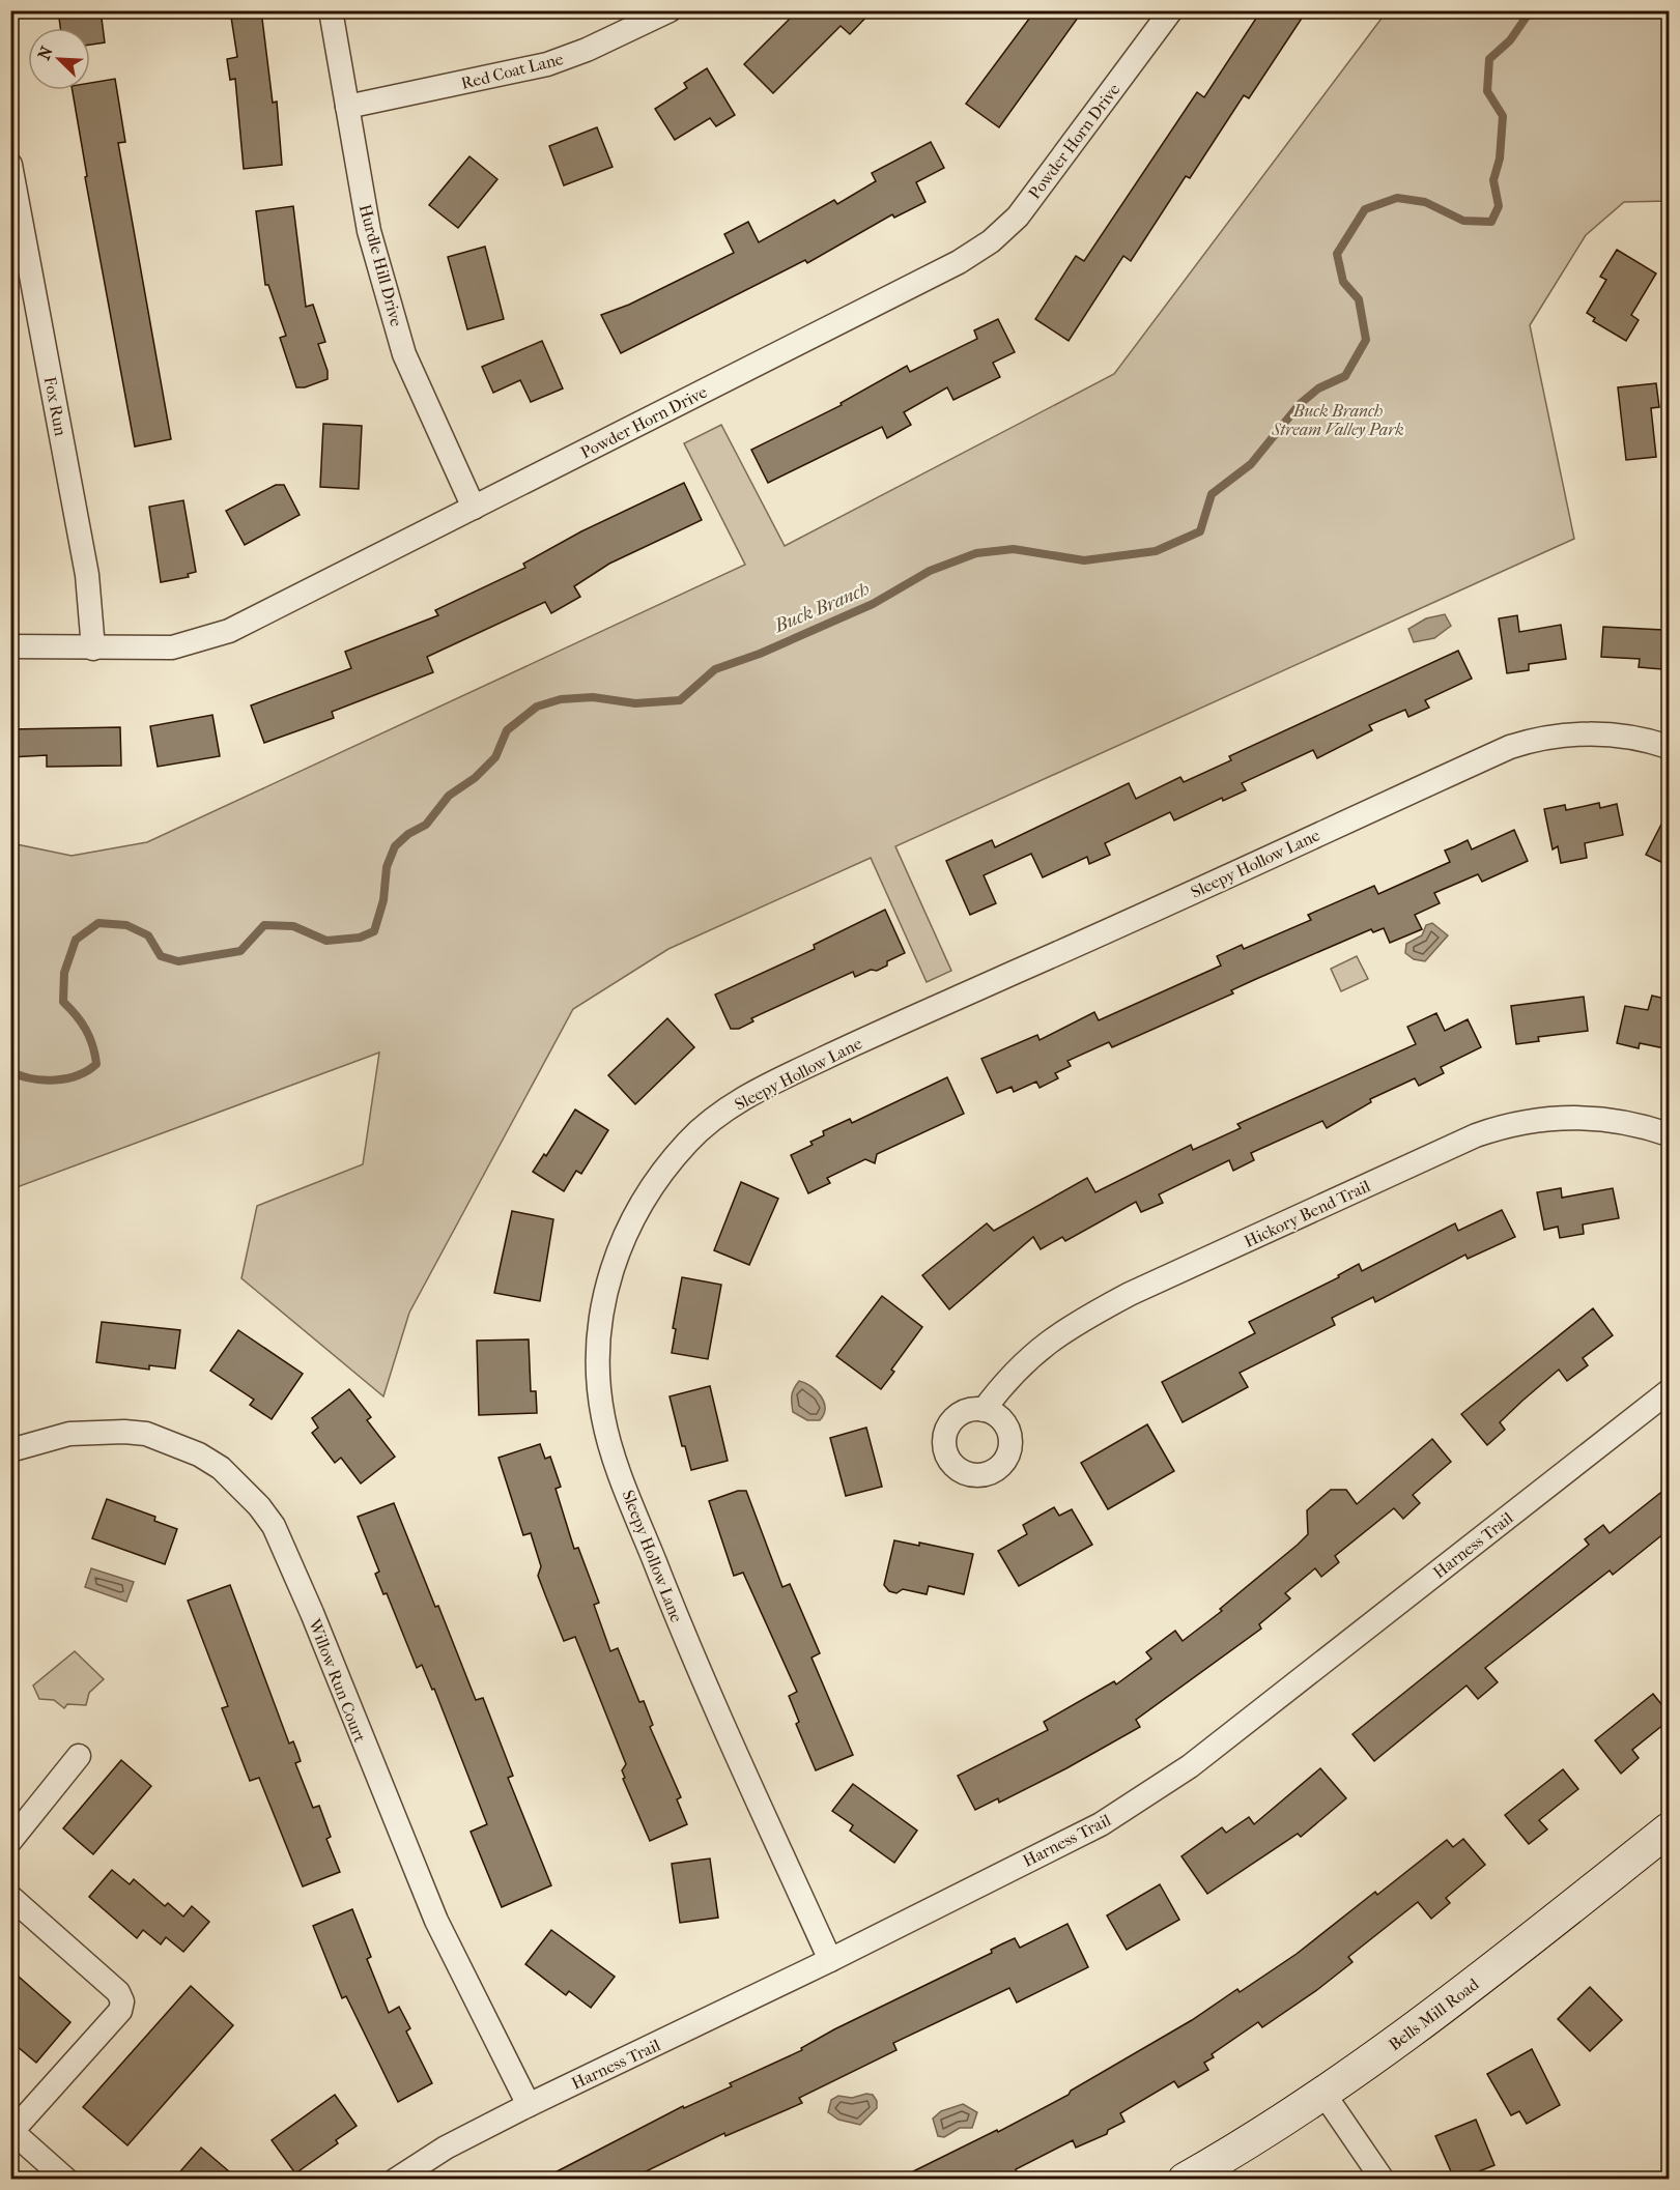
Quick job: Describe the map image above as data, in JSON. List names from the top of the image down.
{
  "streets": {
    "street": [
      "Red Coat Lane",
      "Powder Horn Drive",
      "Hurdle Hill Drive",
      "Fox Run",
      "Sleepy Hollow Lane",
      "Hickory Bend Trail",
      "Harness Trail",
      "Willow Run Court",
      "Bells Mill Road"
    ]
  },
  "crossings": [
    ["Red Coat Lane", "Hurdle Hill Drive"],
    ["Powder Horn Drive", "Hurdle Hill Drive"],
    ["Powder Horn Drive", "Fox Run"],
    ["Sleepy Hollow Lane", "Harness Trail"],
    ["Harness Trail", "Willow Run Court"]
  ],
  "water": ["Buck Branch"],
  "parks": ["Buck Branch Stream Valley Park"],
  "north": "top left"
}
